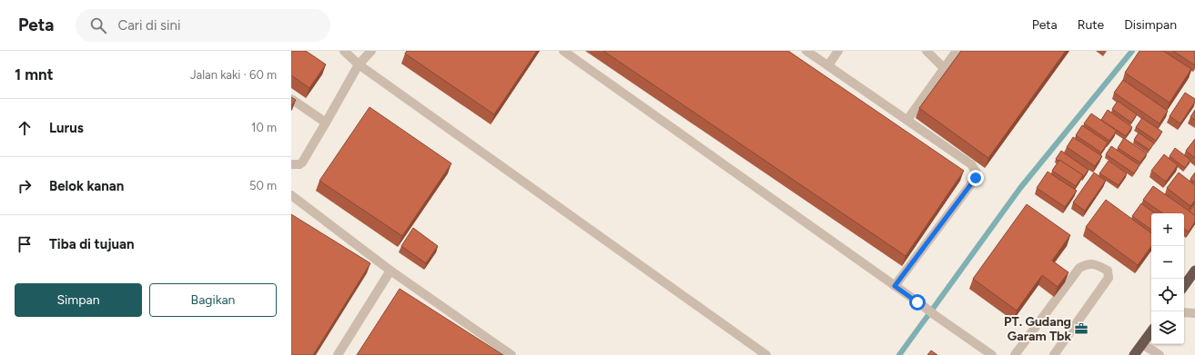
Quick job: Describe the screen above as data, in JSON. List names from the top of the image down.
{
  "places": {
    "office": ["PT. Gudang Garam Tbk"]
  },
  "page": {
    "header": "Peta",
    "search": "Cari di sini",
    "nav": ["Peta", "Rute", "Disimpan"],
    "heading": ["1 mnt", "Jalan kaki · 60 m"],
    "list": [
      ["Lurus", "10 m"],
      ["Belok kanan", "50 m"],
      "Tiba di tujuan"
    ],
    "map_buttons": ["+", "−"],
    "buttons": ["Simpan", "Bagikan"]
  }
}
